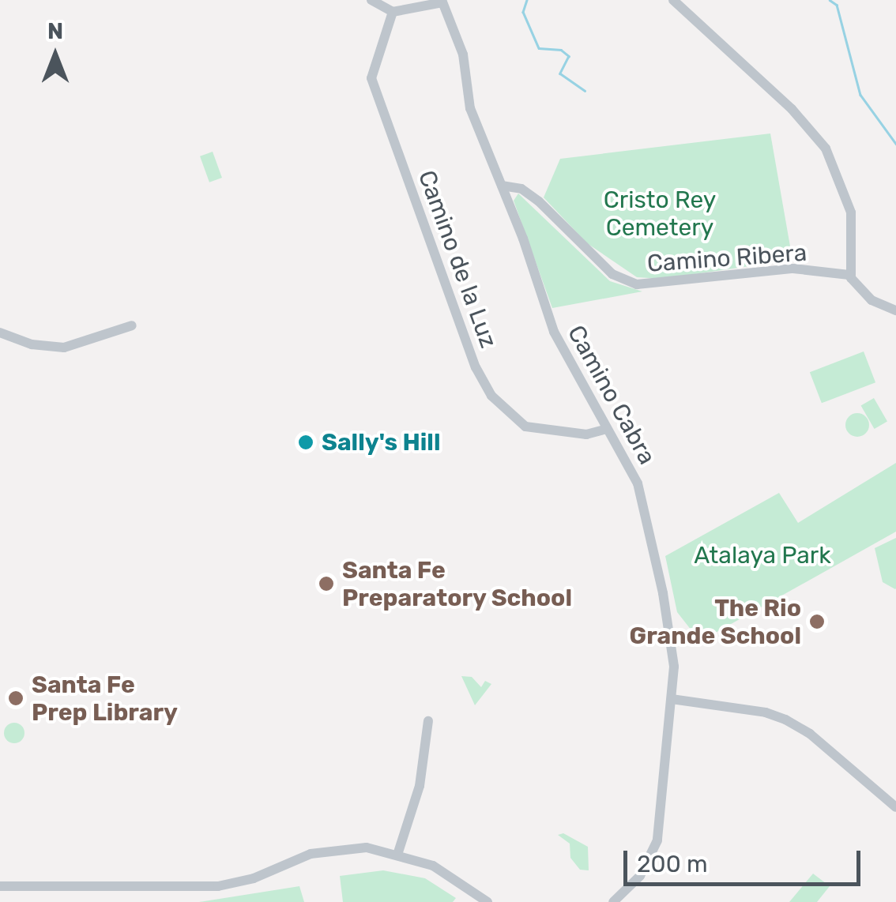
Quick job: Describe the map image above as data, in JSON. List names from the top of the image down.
{
  "streets": {
    "street": ["Camino Ribera", "Camino de la Luz", "Camino Cabra"]
  },
  "crossings": [
    ["Camino Ribera", "Camino Cabra"],
    ["Camino de la Luz", "Camino Cabra"]
  ],
  "parks": ["Cristo Rey Cemetery", "Atalaya Park"],
  "places": [
    "Sally's Hill",
    "Santa Fe Preparatory School",
    "The Rio Grande School",
    "Santa Fe Prep Library"
  ],
  "scale_bar": "200 m",
  "north": "top"
}
